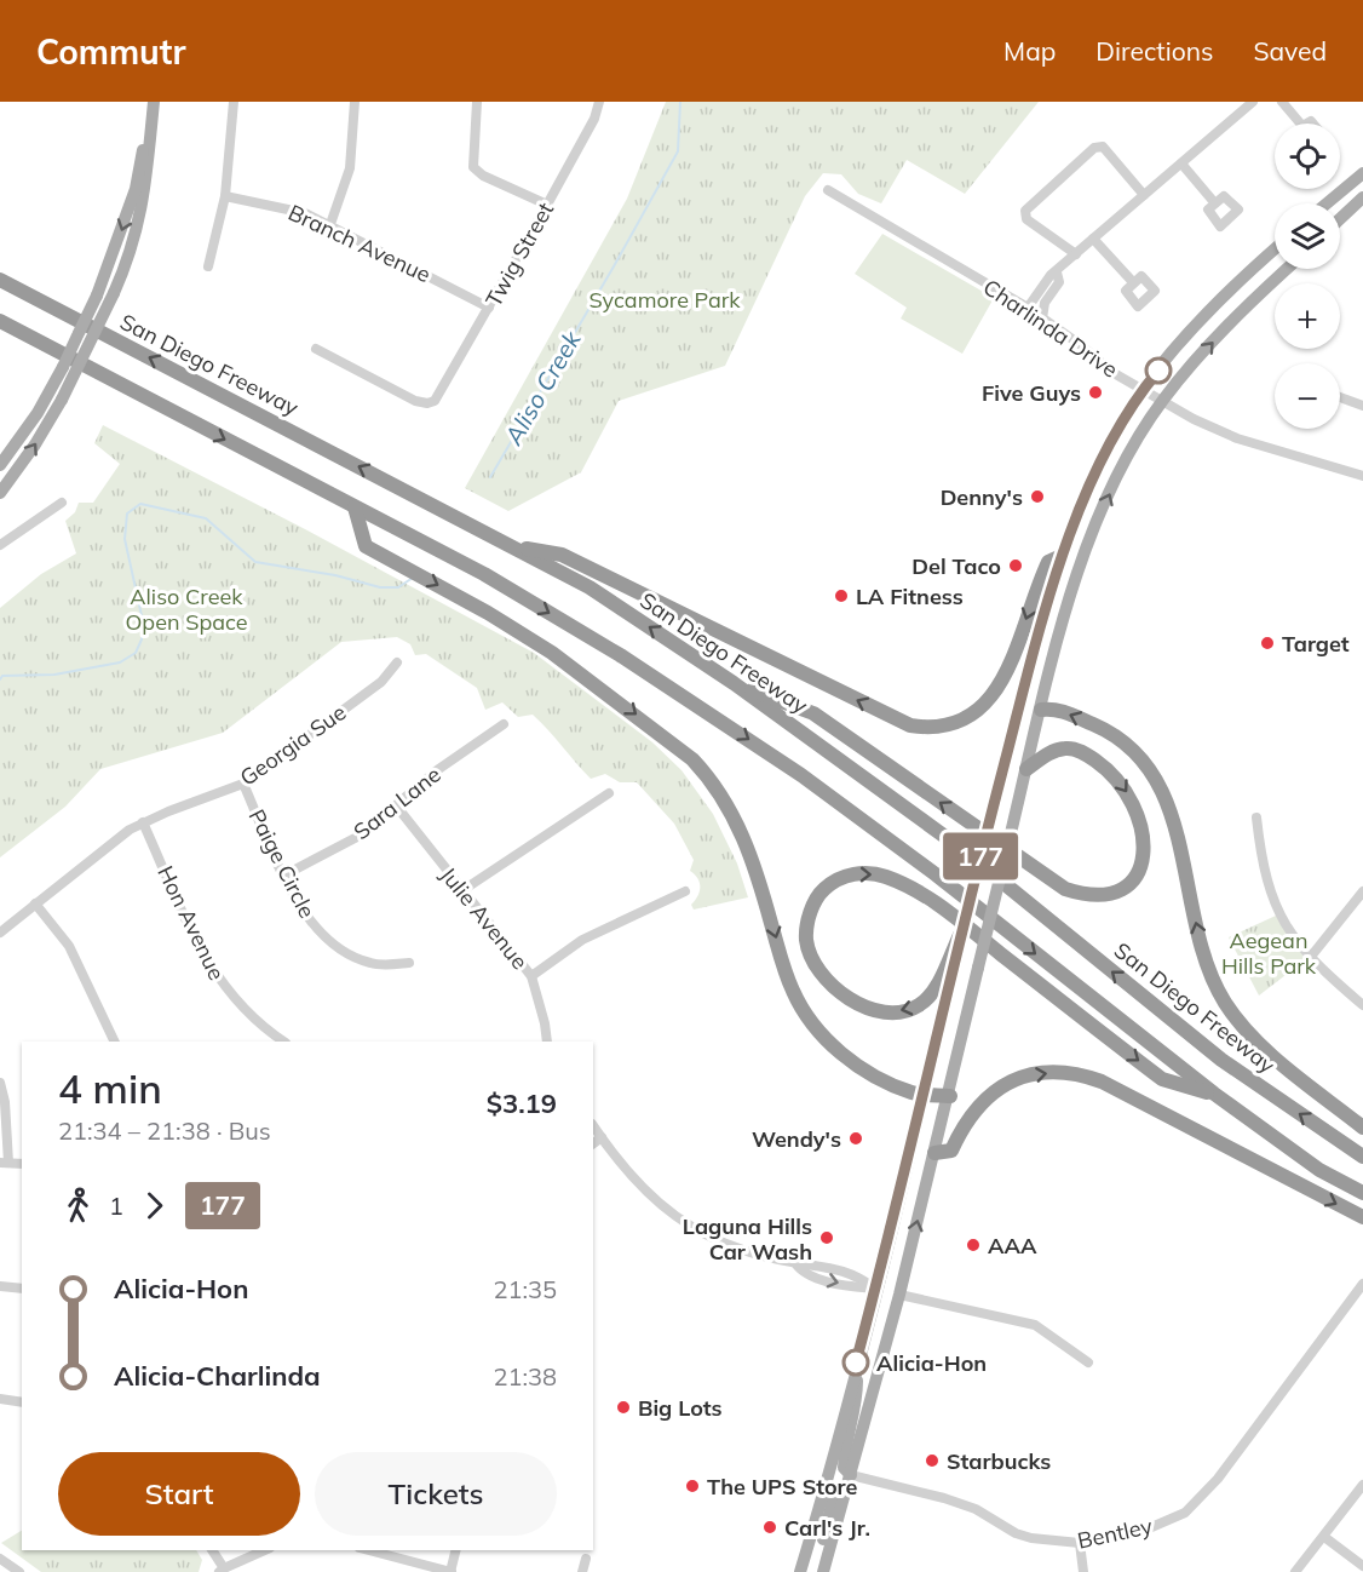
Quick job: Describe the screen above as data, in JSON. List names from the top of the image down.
{
  "streets": {
    "highway": ["San Diego Freeway"],
    "street": [
      "Branch Avenue",
      "Twig Street",
      "Charlinda Drive",
      "Georgia Sue",
      "Sara Lane",
      "Paige Circle",
      "Julie Avenue",
      "Hon Avenue",
      "Bentley"
    ]
  },
  "crossings": [
    ["Branch Avenue", "Twig Street"],
    ["Georgia Sue", "Paige Circle"],
    ["Georgia Sue", "Hon Avenue"],
    ["Sara Lane", "Paige Circle"],
    ["Sara Lane", "Julie Avenue"]
  ],
  "water": ["Aliso Creek"],
  "parks": ["Sycamore Park", "Aliso Creek Open Space", "Aegean Hills Park"],
  "places": [
    "Five Guys",
    "Denny's",
    "Del Taco",
    "LA Fitness",
    "Target",
    "Wendy's",
    "Laguna Hills Car Wash",
    "AAA",
    "Alicia-Hon",
    "Big Lots",
    "Starbucks",
    "The UPS Store",
    "Carl's Jr."
  ],
  "lines": ["bus line 177"],
  "page": {
    "header": "Commutr",
    "nav": ["Map", "Directions", "Saved"],
    "on_map": "177",
    "map_buttons": ["+", "−"],
    "heading": ["4 min", "21:34 – 21:38 · Bus", "$3.19"],
    "legs": ["1", "177"],
    "list": [
      {
        "name": "Alicia-Hon",
        "value": "21:35"
      },
      {
        "name": "Alicia-Charlinda",
        "value": "21:38"
      }
    ],
    "buttons": ["Start", "Tickets"]
  }
}
